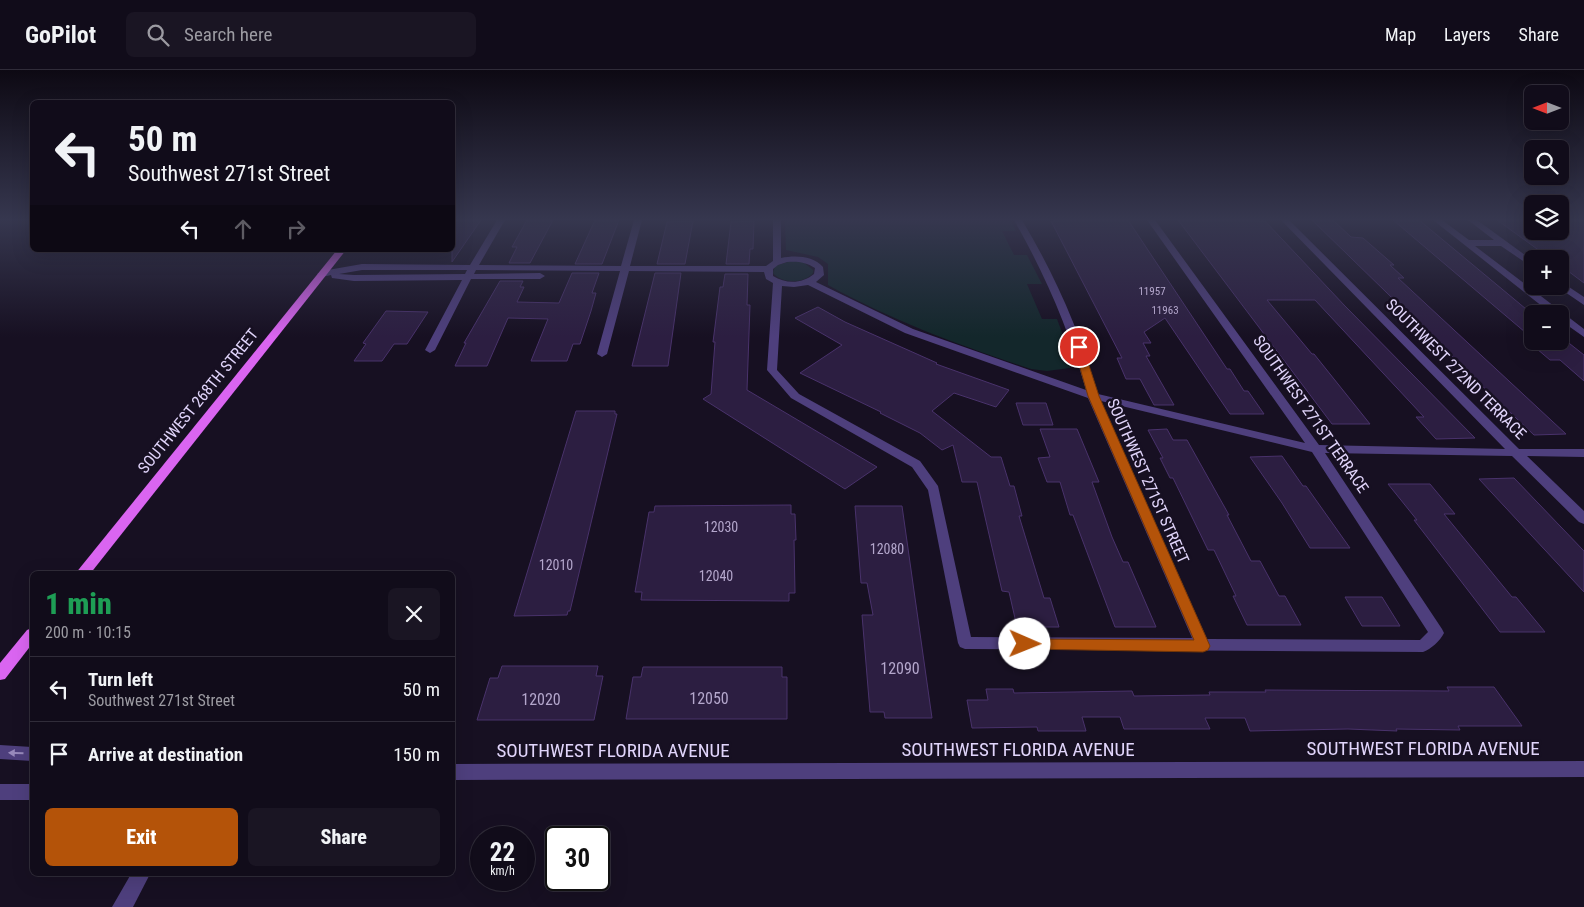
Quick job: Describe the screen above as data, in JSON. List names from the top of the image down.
{
  "streets": {
    "main road": ["SOUTHWEST 268TH STREET"],
    "street": [
      "SOUTHWEST 272ND TERRACE",
      "SOUTHWEST 271ST TERRACE",
      "SOUTHWEST 271ST STREET",
      "SOUTHWEST FLORIDA AVENUE"
    ]
  },
  "crossings": [
    ["SOUTHWEST 271ST TERRACE", "SOUTHWEST 271ST STREET"]
  ],
  "house_numbers": [
    "11957",
    "11963",
    "12030",
    "12080",
    "12010",
    "12040",
    "12090",
    "12050",
    "12020"
  ],
  "north": "left",
  "page": {
    "header": "GoPilot",
    "search": "Search here",
    "nav": ["Map", "Layers", "Share"],
    "map_buttons": ["+", "−"],
    "turn": ["50 m", "Southwest 271st Street"],
    "heading": ["1 min", "200 m · 10:15"],
    "list": [
      {
        "name": "Turn left",
        "note": "Southwest 271st Street",
        "value": "50 m"
      },
      {
        "name": "Arrive at destination",
        "value": "150 m"
      }
    ],
    "buttons": ["Exit", "Share"],
    "speed": "22 km/h",
    "limit": "30"
  }
}
